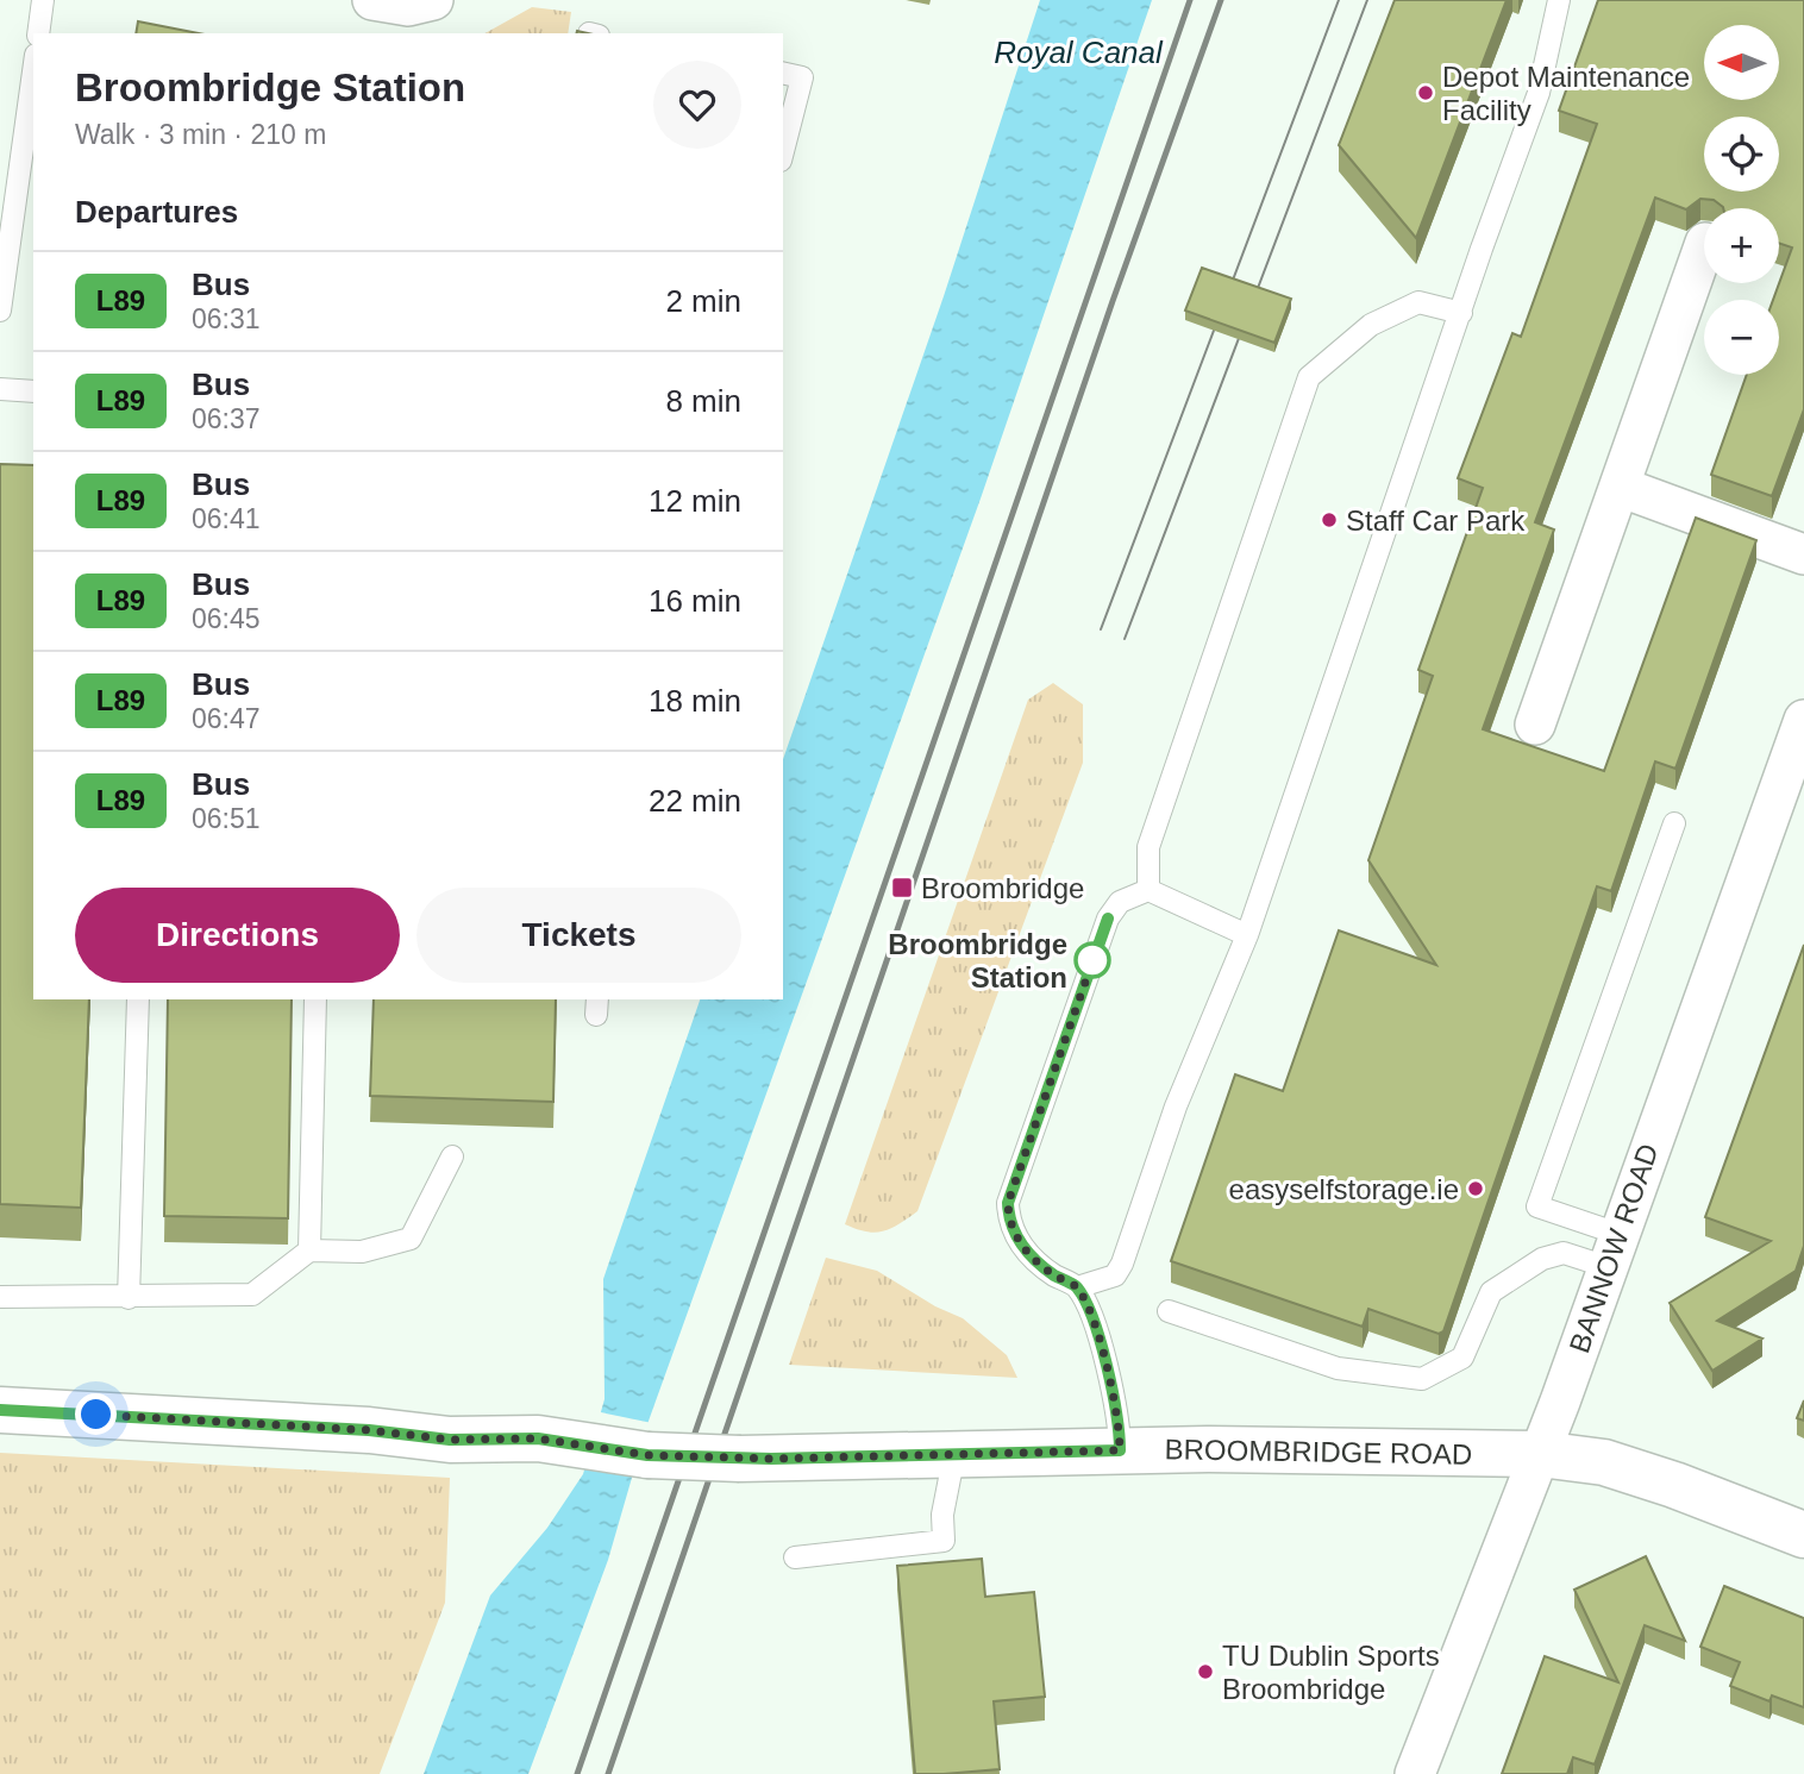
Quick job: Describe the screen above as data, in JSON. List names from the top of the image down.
{
  "streets": {
    "street": ["BANNOW ROAD", "BROOMBRIDGE ROAD"]
  },
  "crossings": [
    ["BANNOW ROAD", "BROOMBRIDGE ROAD"]
  ],
  "water": ["Royal Canal"],
  "places": {
    "other": [
      "Depot Maintenance Facility",
      "Staff Car Park",
      "Broombridge Station",
      "easyselfstorage.ie",
      "TU Dublin Sports Broombridge"
    ],
    "transit": ["Broombridge"]
  },
  "lines": ["bus line L89"],
  "north": "left",
  "page": {
    "map_buttons": ["+", "−"],
    "heading": [
      ["Broombridge Station", "Walk · 3 min · 210 m"],
      "Departures"
    ],
    "list": [
      {
        "mark": "L89",
        "name": "Bus",
        "note": "06:31",
        "value": "2 min"
      },
      {
        "mark": "L89",
        "name": "Bus",
        "note": "06:37",
        "value": "8 min"
      },
      {
        "mark": "L89",
        "name": "Bus",
        "note": "06:41",
        "value": "12 min"
      },
      {
        "mark": "L89",
        "name": "Bus",
        "note": "06:45",
        "value": "16 min"
      },
      {
        "mark": "L89",
        "name": "Bus",
        "note": "06:47",
        "value": "18 min"
      },
      {
        "mark": "L89",
        "name": "Bus",
        "note": "06:51",
        "value": "22 min"
      }
    ],
    "buttons": ["Directions", "Tickets"]
  }
}
